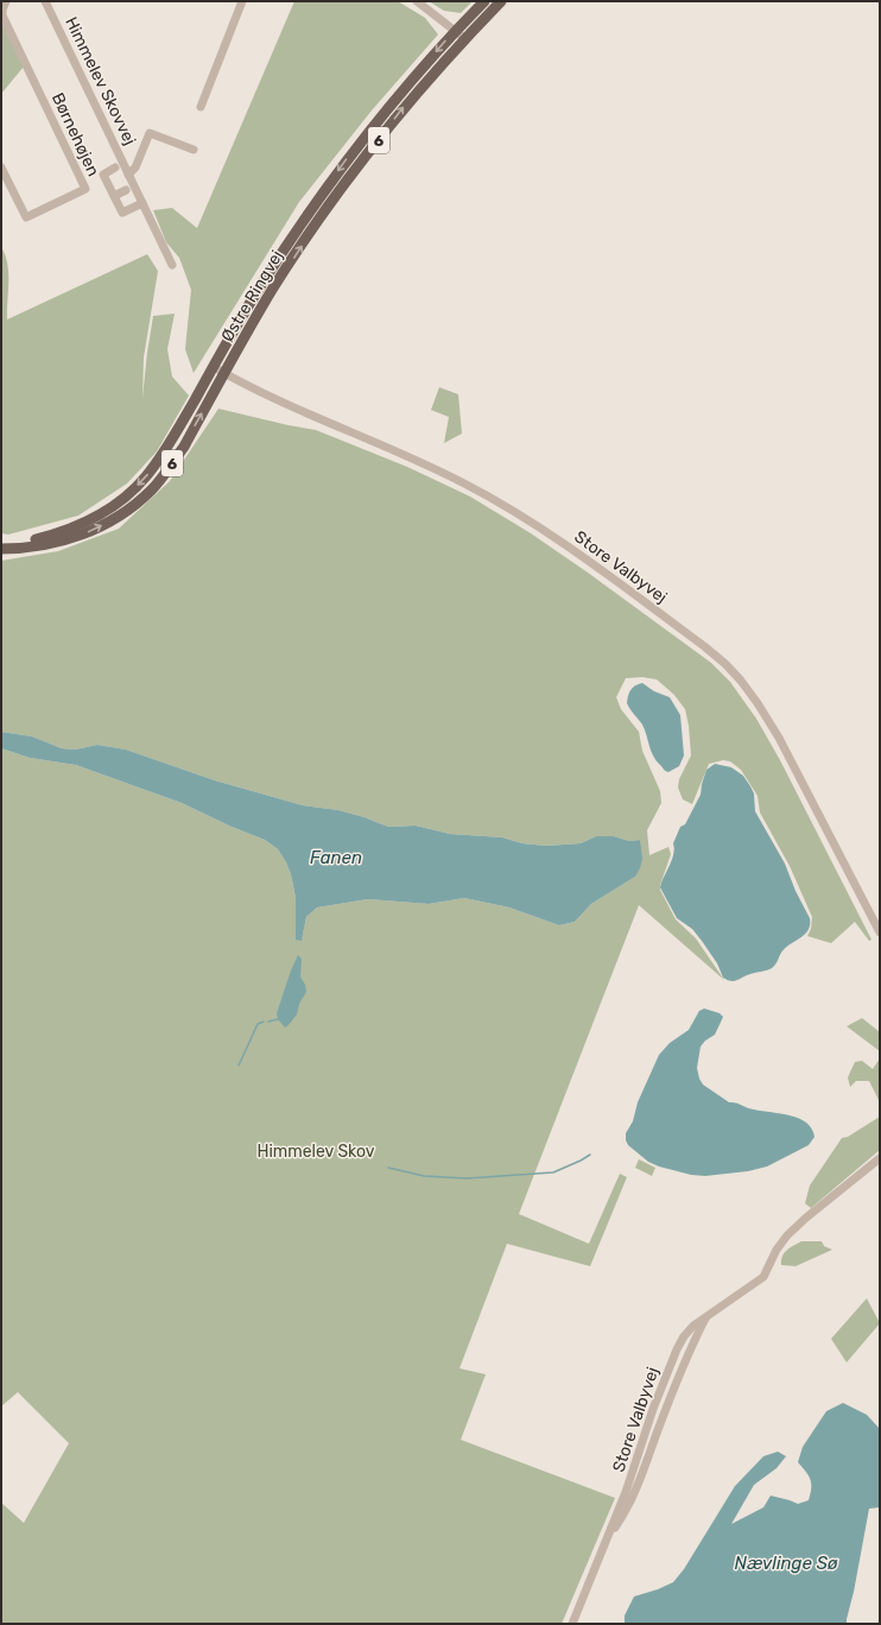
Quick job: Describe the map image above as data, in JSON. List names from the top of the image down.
{
  "streets": {
    "main road": ["6", "Østre Ringvej"],
    "street": ["Himmelev Skovvej", "Børnehøjen", "Store Valbyvej"]
  },
  "crossings": [
    ["Østre Ringvej", "Store Valbyvej"]
  ],
  "water": ["Fanen", "Nævlinge Sø"],
  "parks": ["Himmelev Skov"]
}
